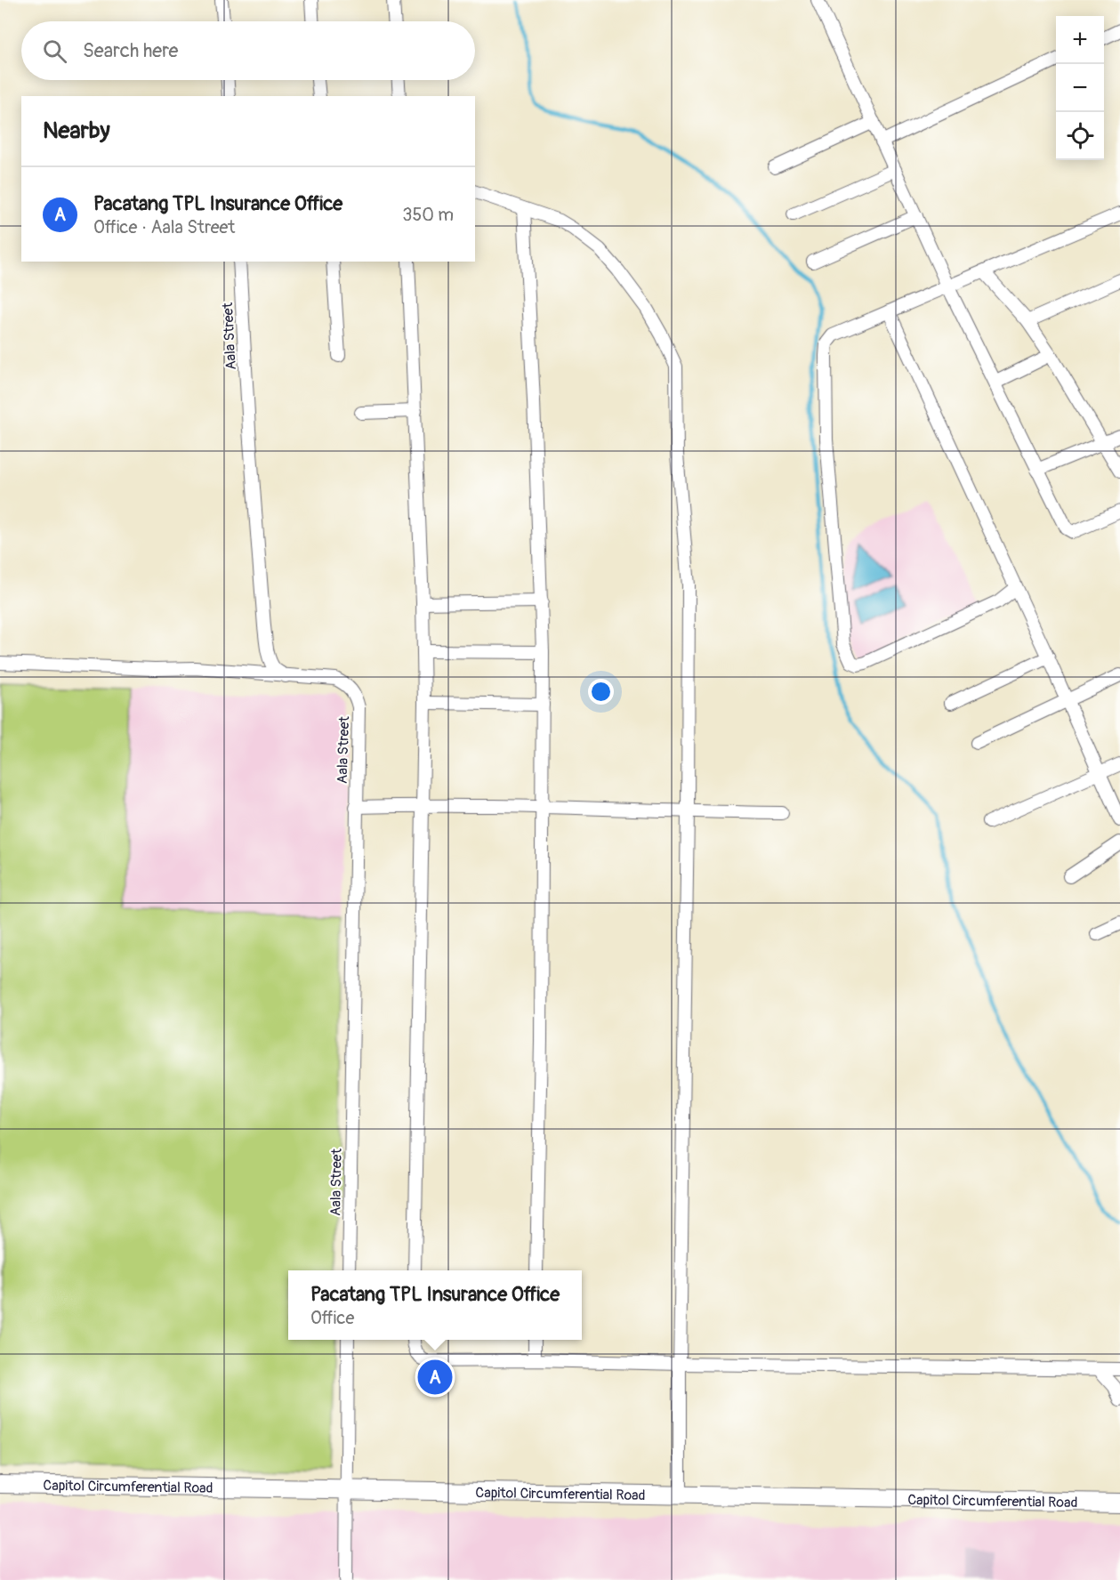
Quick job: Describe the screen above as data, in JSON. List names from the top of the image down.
{
  "streets": {
    "main road": ["Capitol Circumferential Road"],
    "street": ["Aala Street"]
  },
  "page": {
    "map_buttons": ["+", "−"],
    "search": "Search here",
    "heading": "Nearby",
    "list": [
      {
        "mark": "A",
        "name": "Pacatang TPL Insurance Office",
        "note": "Office · Aala Street",
        "value": "350 m"
      }
    ],
    "popup": ["Pacatang TPL Insurance Office", "Office"],
    "pins": "A"
  }
}
